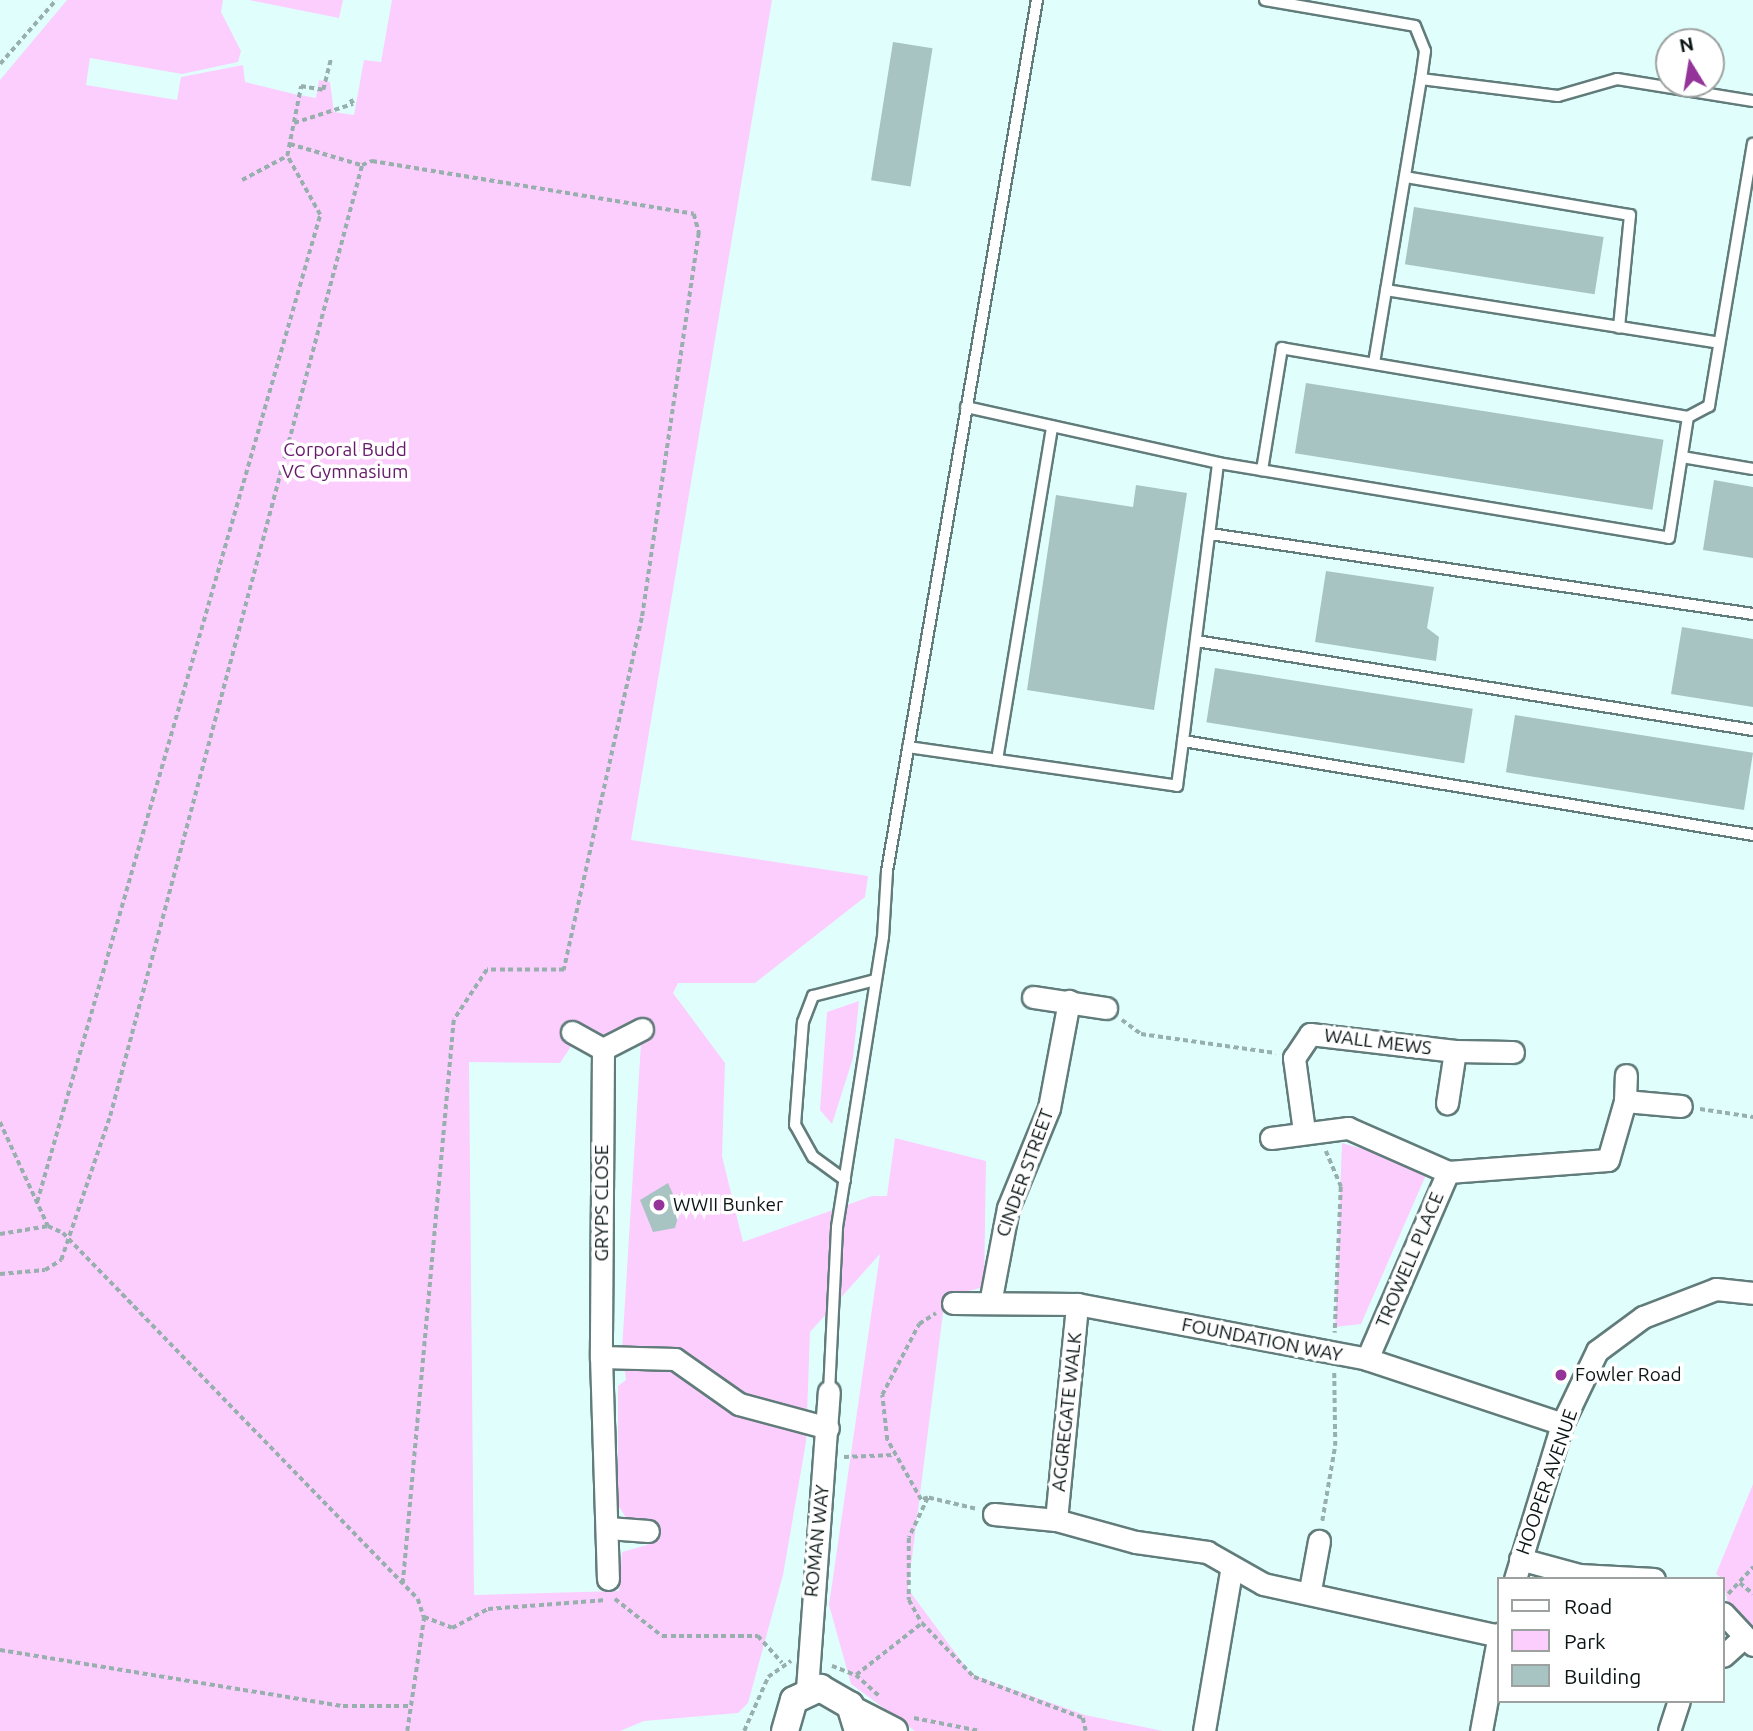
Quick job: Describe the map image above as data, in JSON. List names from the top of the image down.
{
  "streets": {
    "street": [
      "WALL MEWS",
      "CINDER STREET",
      "GRYPS CLOSE",
      "TROWELL PLACE",
      "FOUNDATION WAY",
      "AGGREGATE WALK",
      "HOOPER AVENUE",
      "ROMAN WAY"
    ]
  },
  "crossings": [
    ["CINDER STREET", "FOUNDATION WAY"],
    ["TROWELL PLACE", "FOUNDATION WAY"],
    ["FOUNDATION WAY", "AGGREGATE WALK"],
    ["FOUNDATION WAY", "HOOPER AVENUE"]
  ],
  "parks": ["Corporal Budd VC Gymnasium"],
  "places": ["WWII Bunker", "Fowler Road"],
  "legend": ["Road", "Park", "Building"],
  "north": "top"
}
